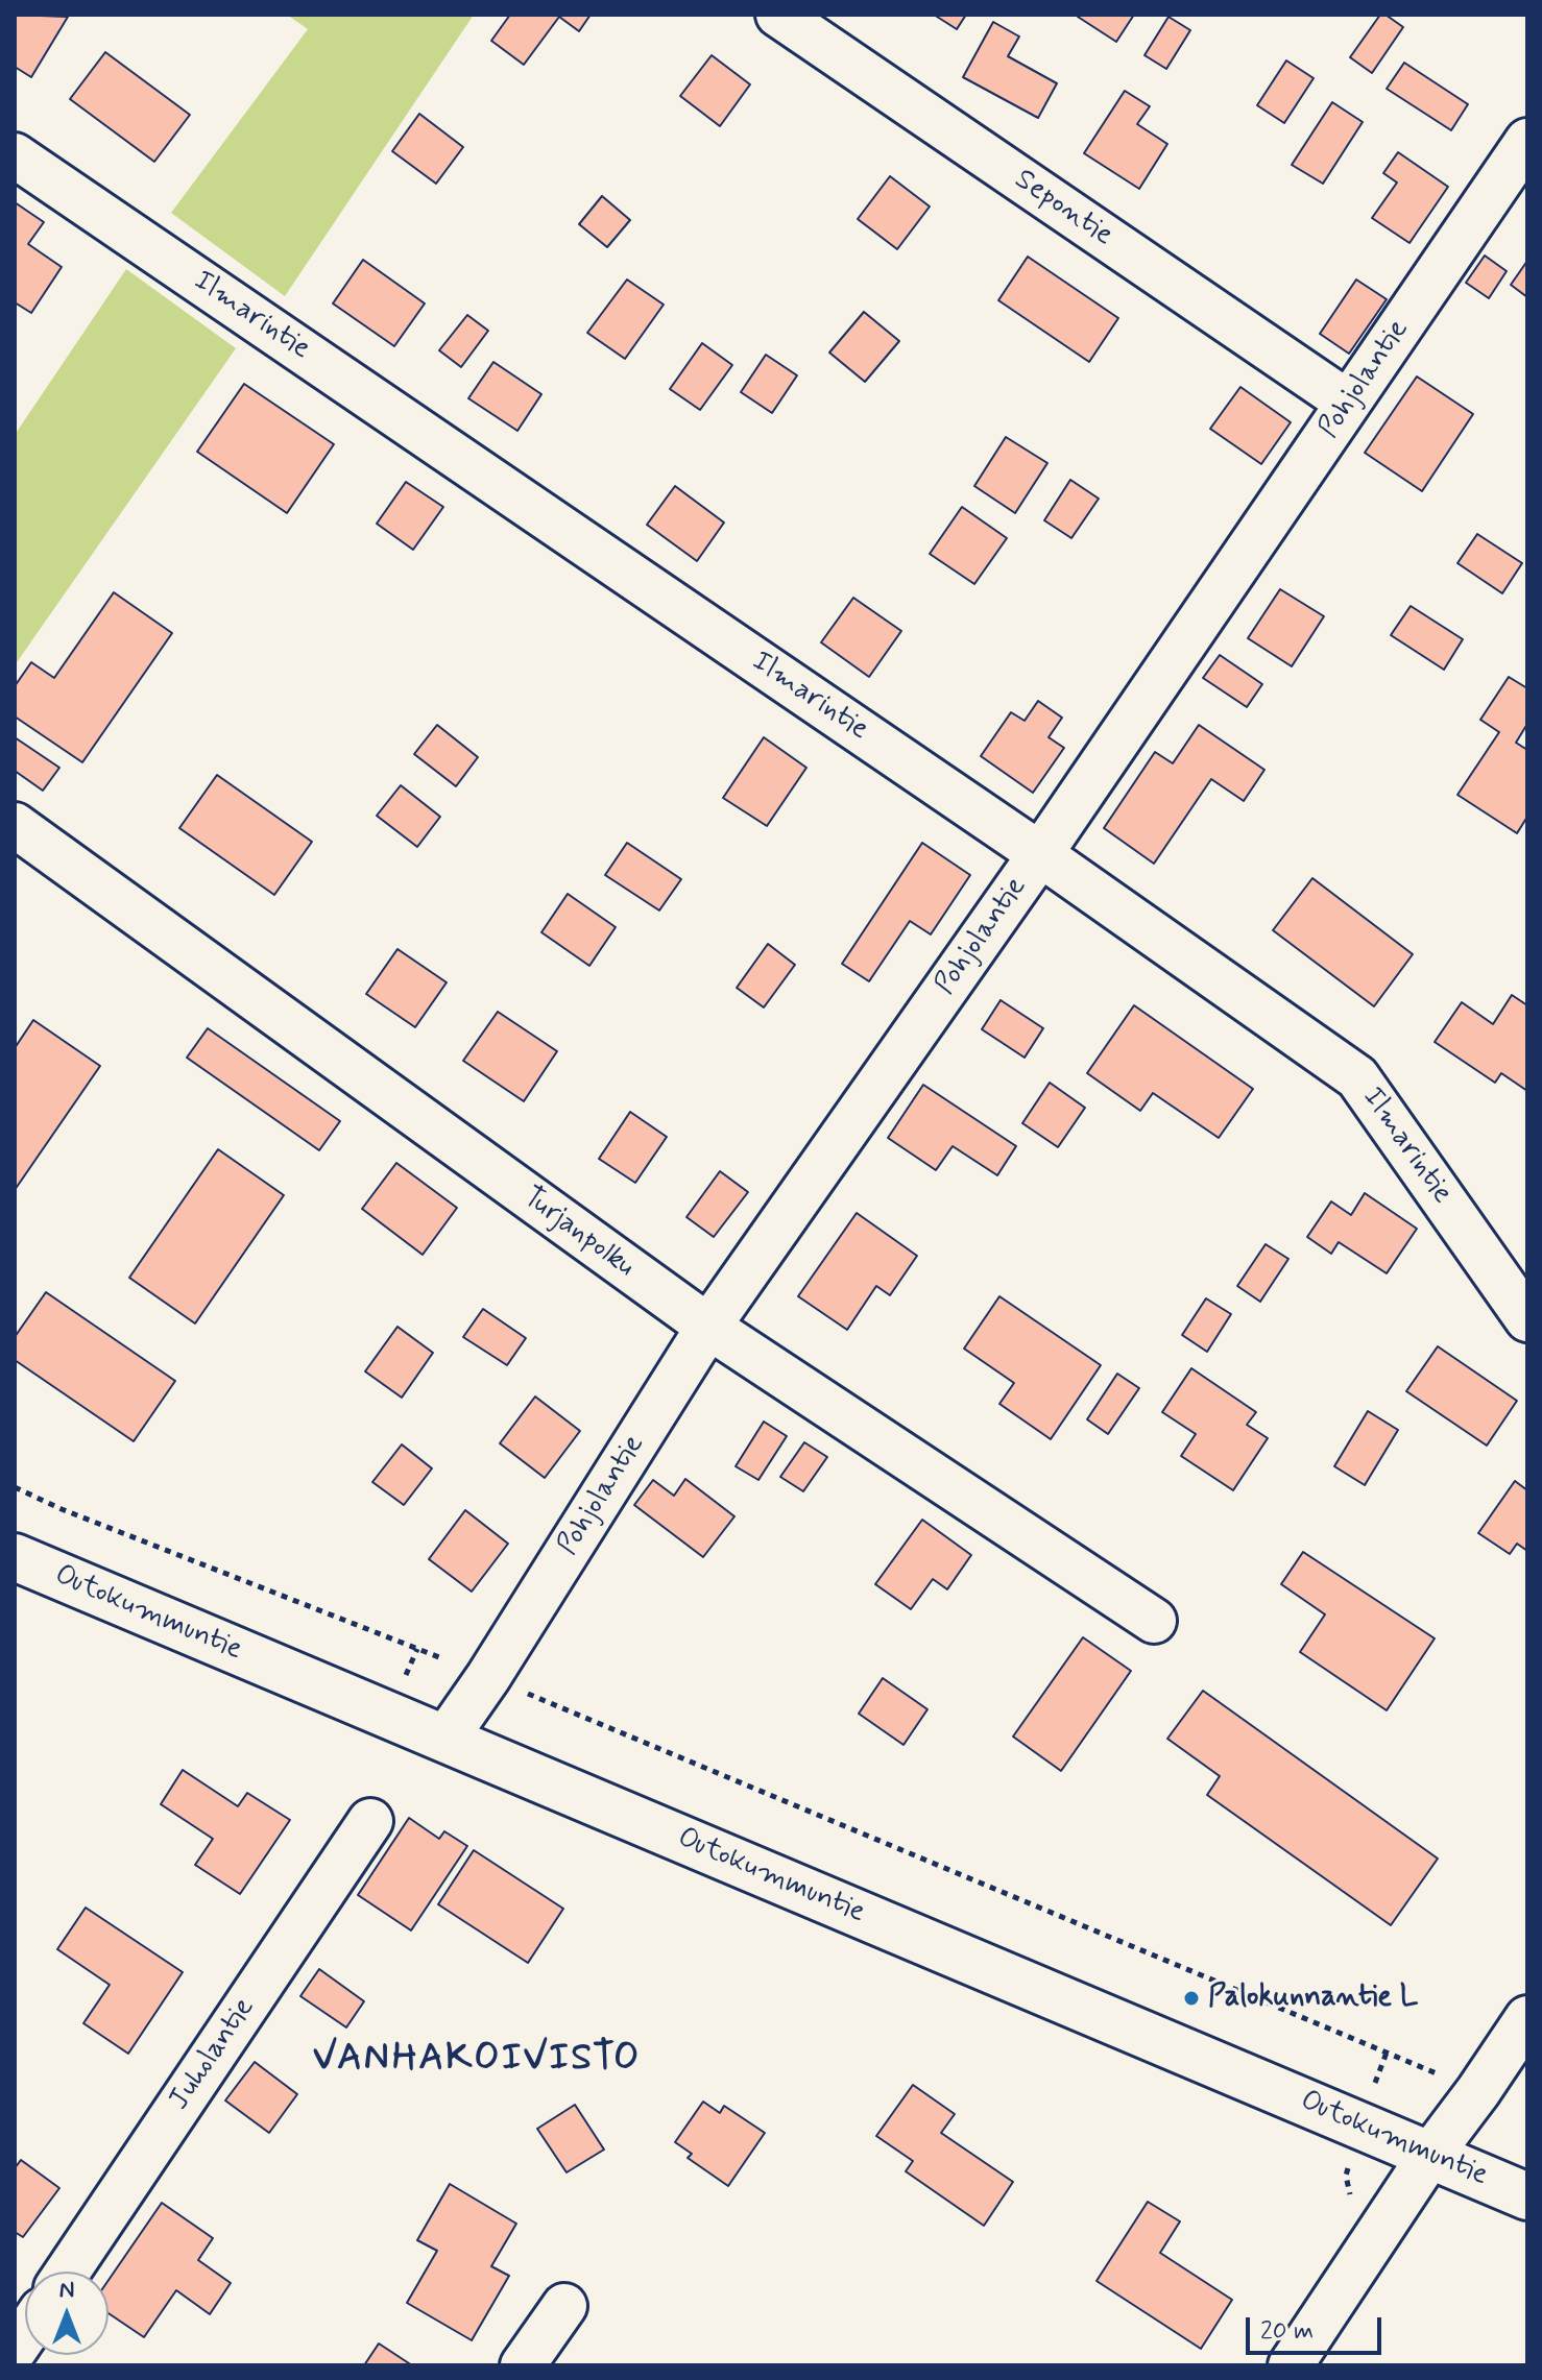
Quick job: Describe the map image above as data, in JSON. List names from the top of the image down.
{
  "streets": {
    "main road": ["Outokummuntie"],
    "street": [
      "Sepontie",
      "Ilmarintie",
      "Pohjolantie",
      "Turjanpolku",
      "Juholantie"
    ]
  },
  "crossings": [
    ["Sepontie", "Pohjolantie"],
    ["Ilmarintie", "Pohjolantie"],
    ["Pohjolantie", "Turjanpolku"],
    ["Pohjolantie", "Outokummuntie"]
  ],
  "districts": ["VANHAKOIVISTO"],
  "places": ["Palokunnantie L"],
  "scale_bar": "20 m",
  "north": "top"
}
